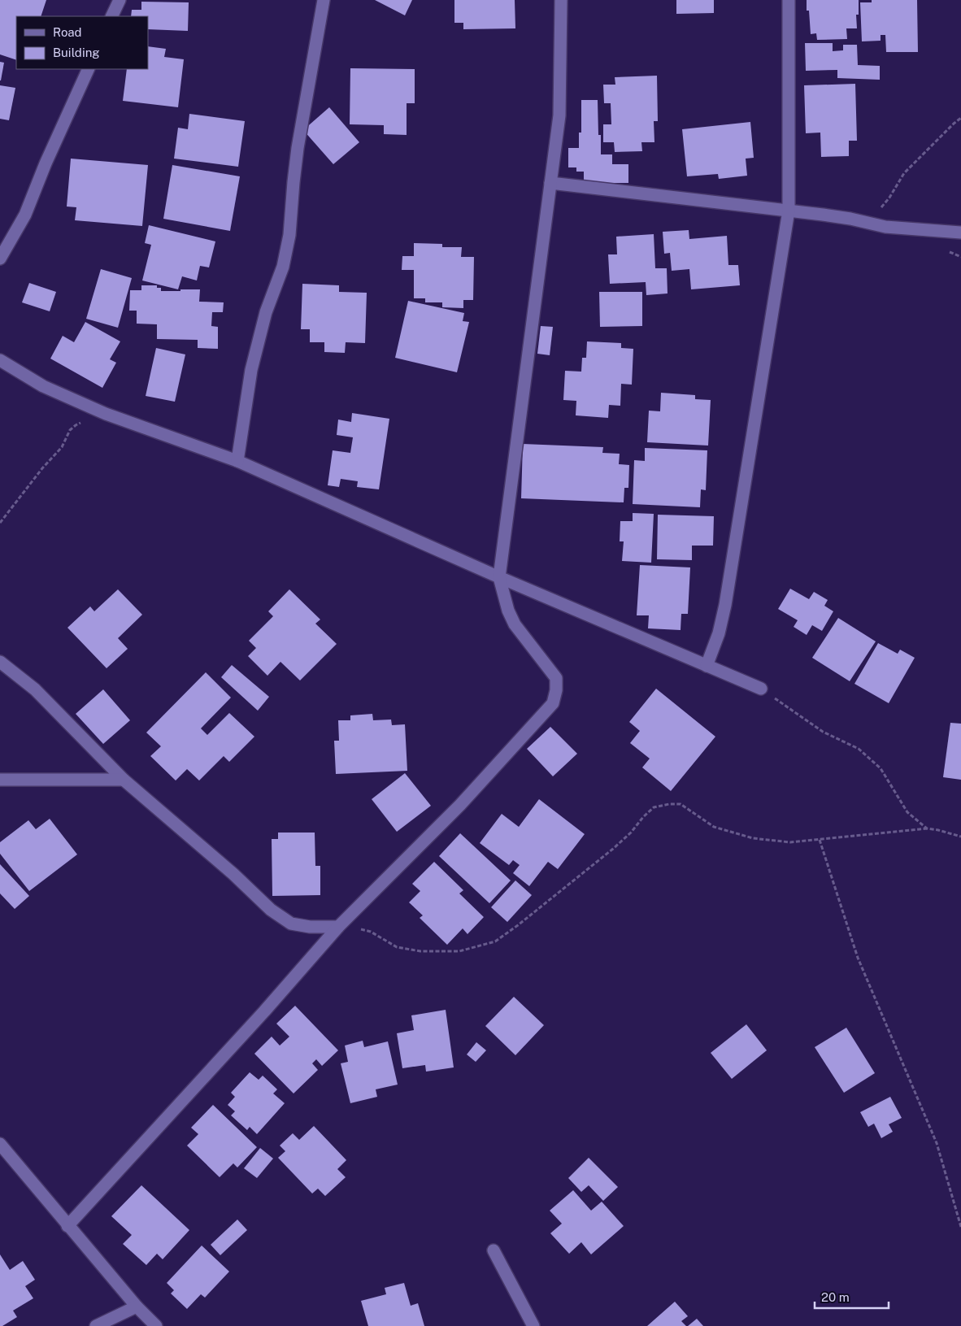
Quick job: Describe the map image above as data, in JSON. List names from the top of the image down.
{
  "legend": ["Road", "Building"],
  "scale_bar": "20 m"
}
